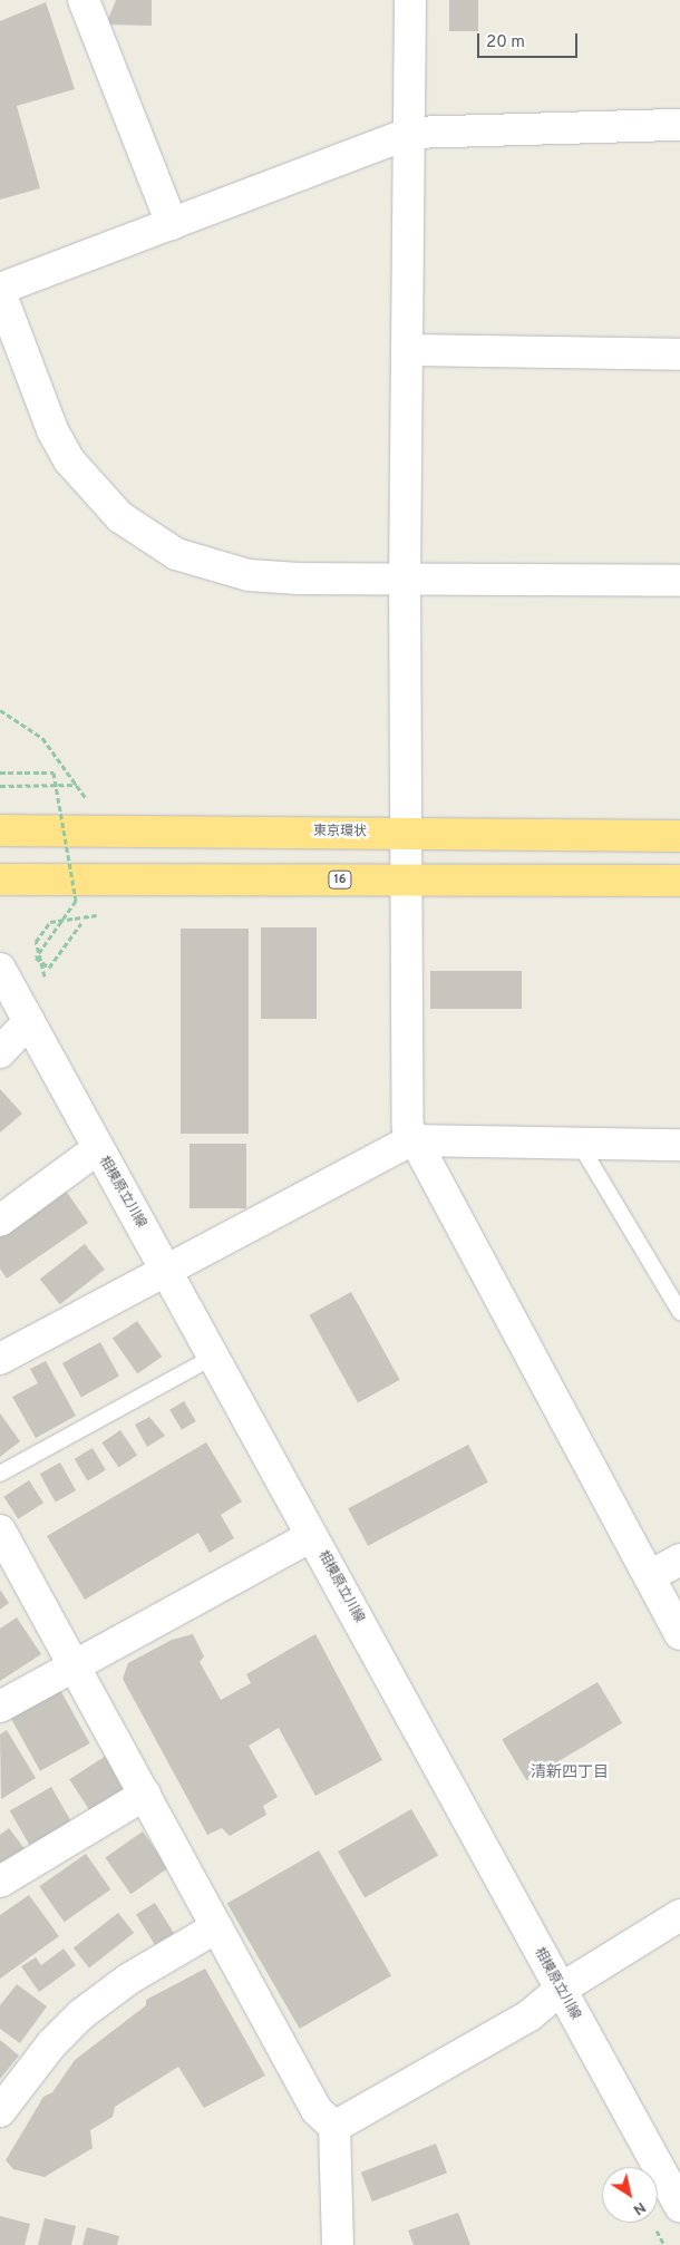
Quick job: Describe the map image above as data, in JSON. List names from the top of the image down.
{
  "streets": {
    "highway": ["東京環状", "16"],
    "street": ["相模原立川線"]
  },
  "districts": ["清新四丁目"],
  "scale_bar": "20 m",
  "north": "bottom right"
}
